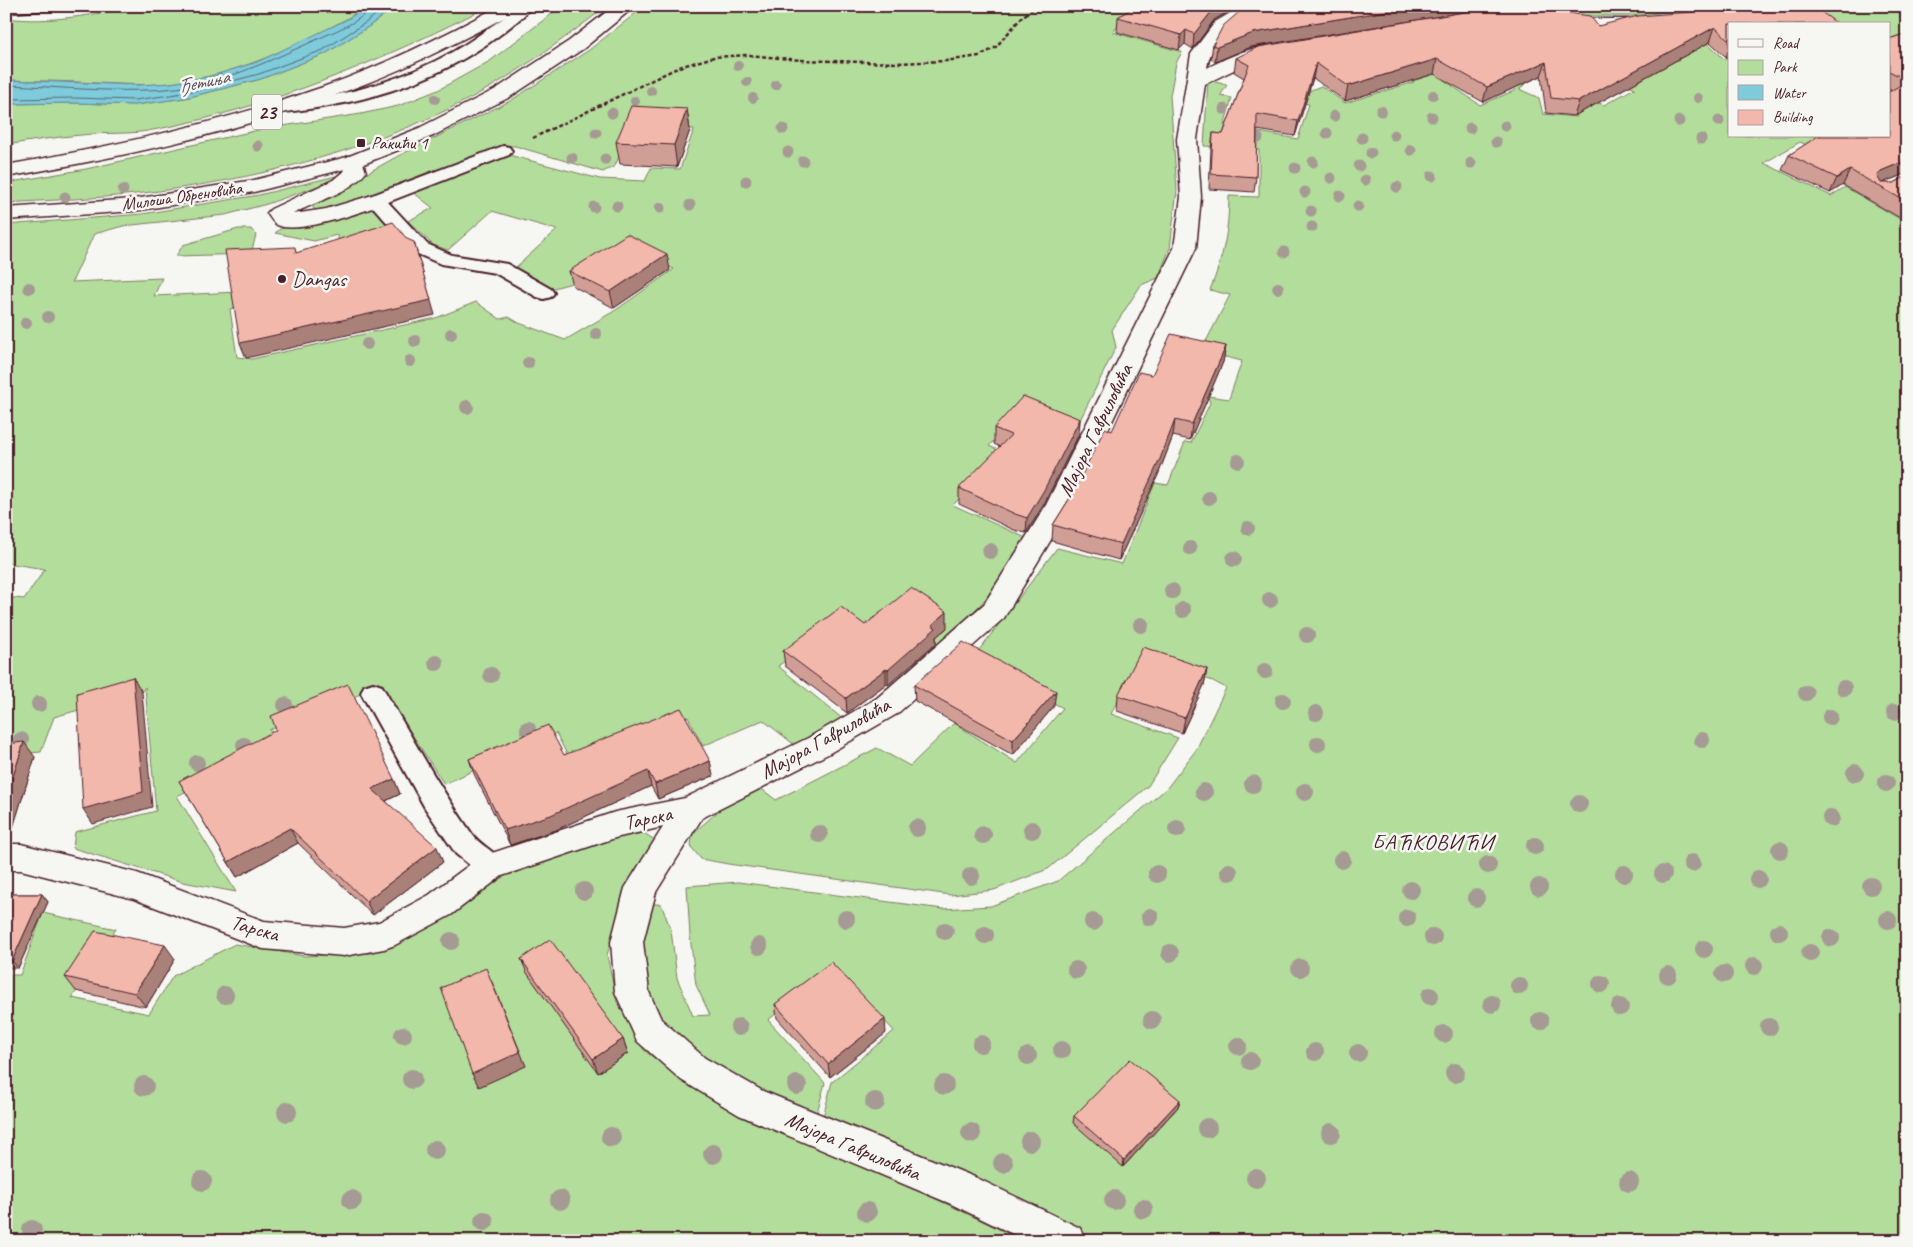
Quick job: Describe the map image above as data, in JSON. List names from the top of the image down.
{
  "streets": {
    "street": [
      "23",
      "Милоша Обреновића",
      "Мајора Гавриловића",
      "Тарска"
    ]
  },
  "crossings": [
    ["Мајора Гавриловића", "Тарска"]
  ],
  "districts": ["БАЋКОВИЋИ"],
  "water": ["Ђетиња"],
  "places": {
    "transit": ["Ракићи 1"],
    "other": ["Dangas"]
  },
  "legend": [
    "Road",
    "Park",
    "Water",
    "Building"
  ]
}
